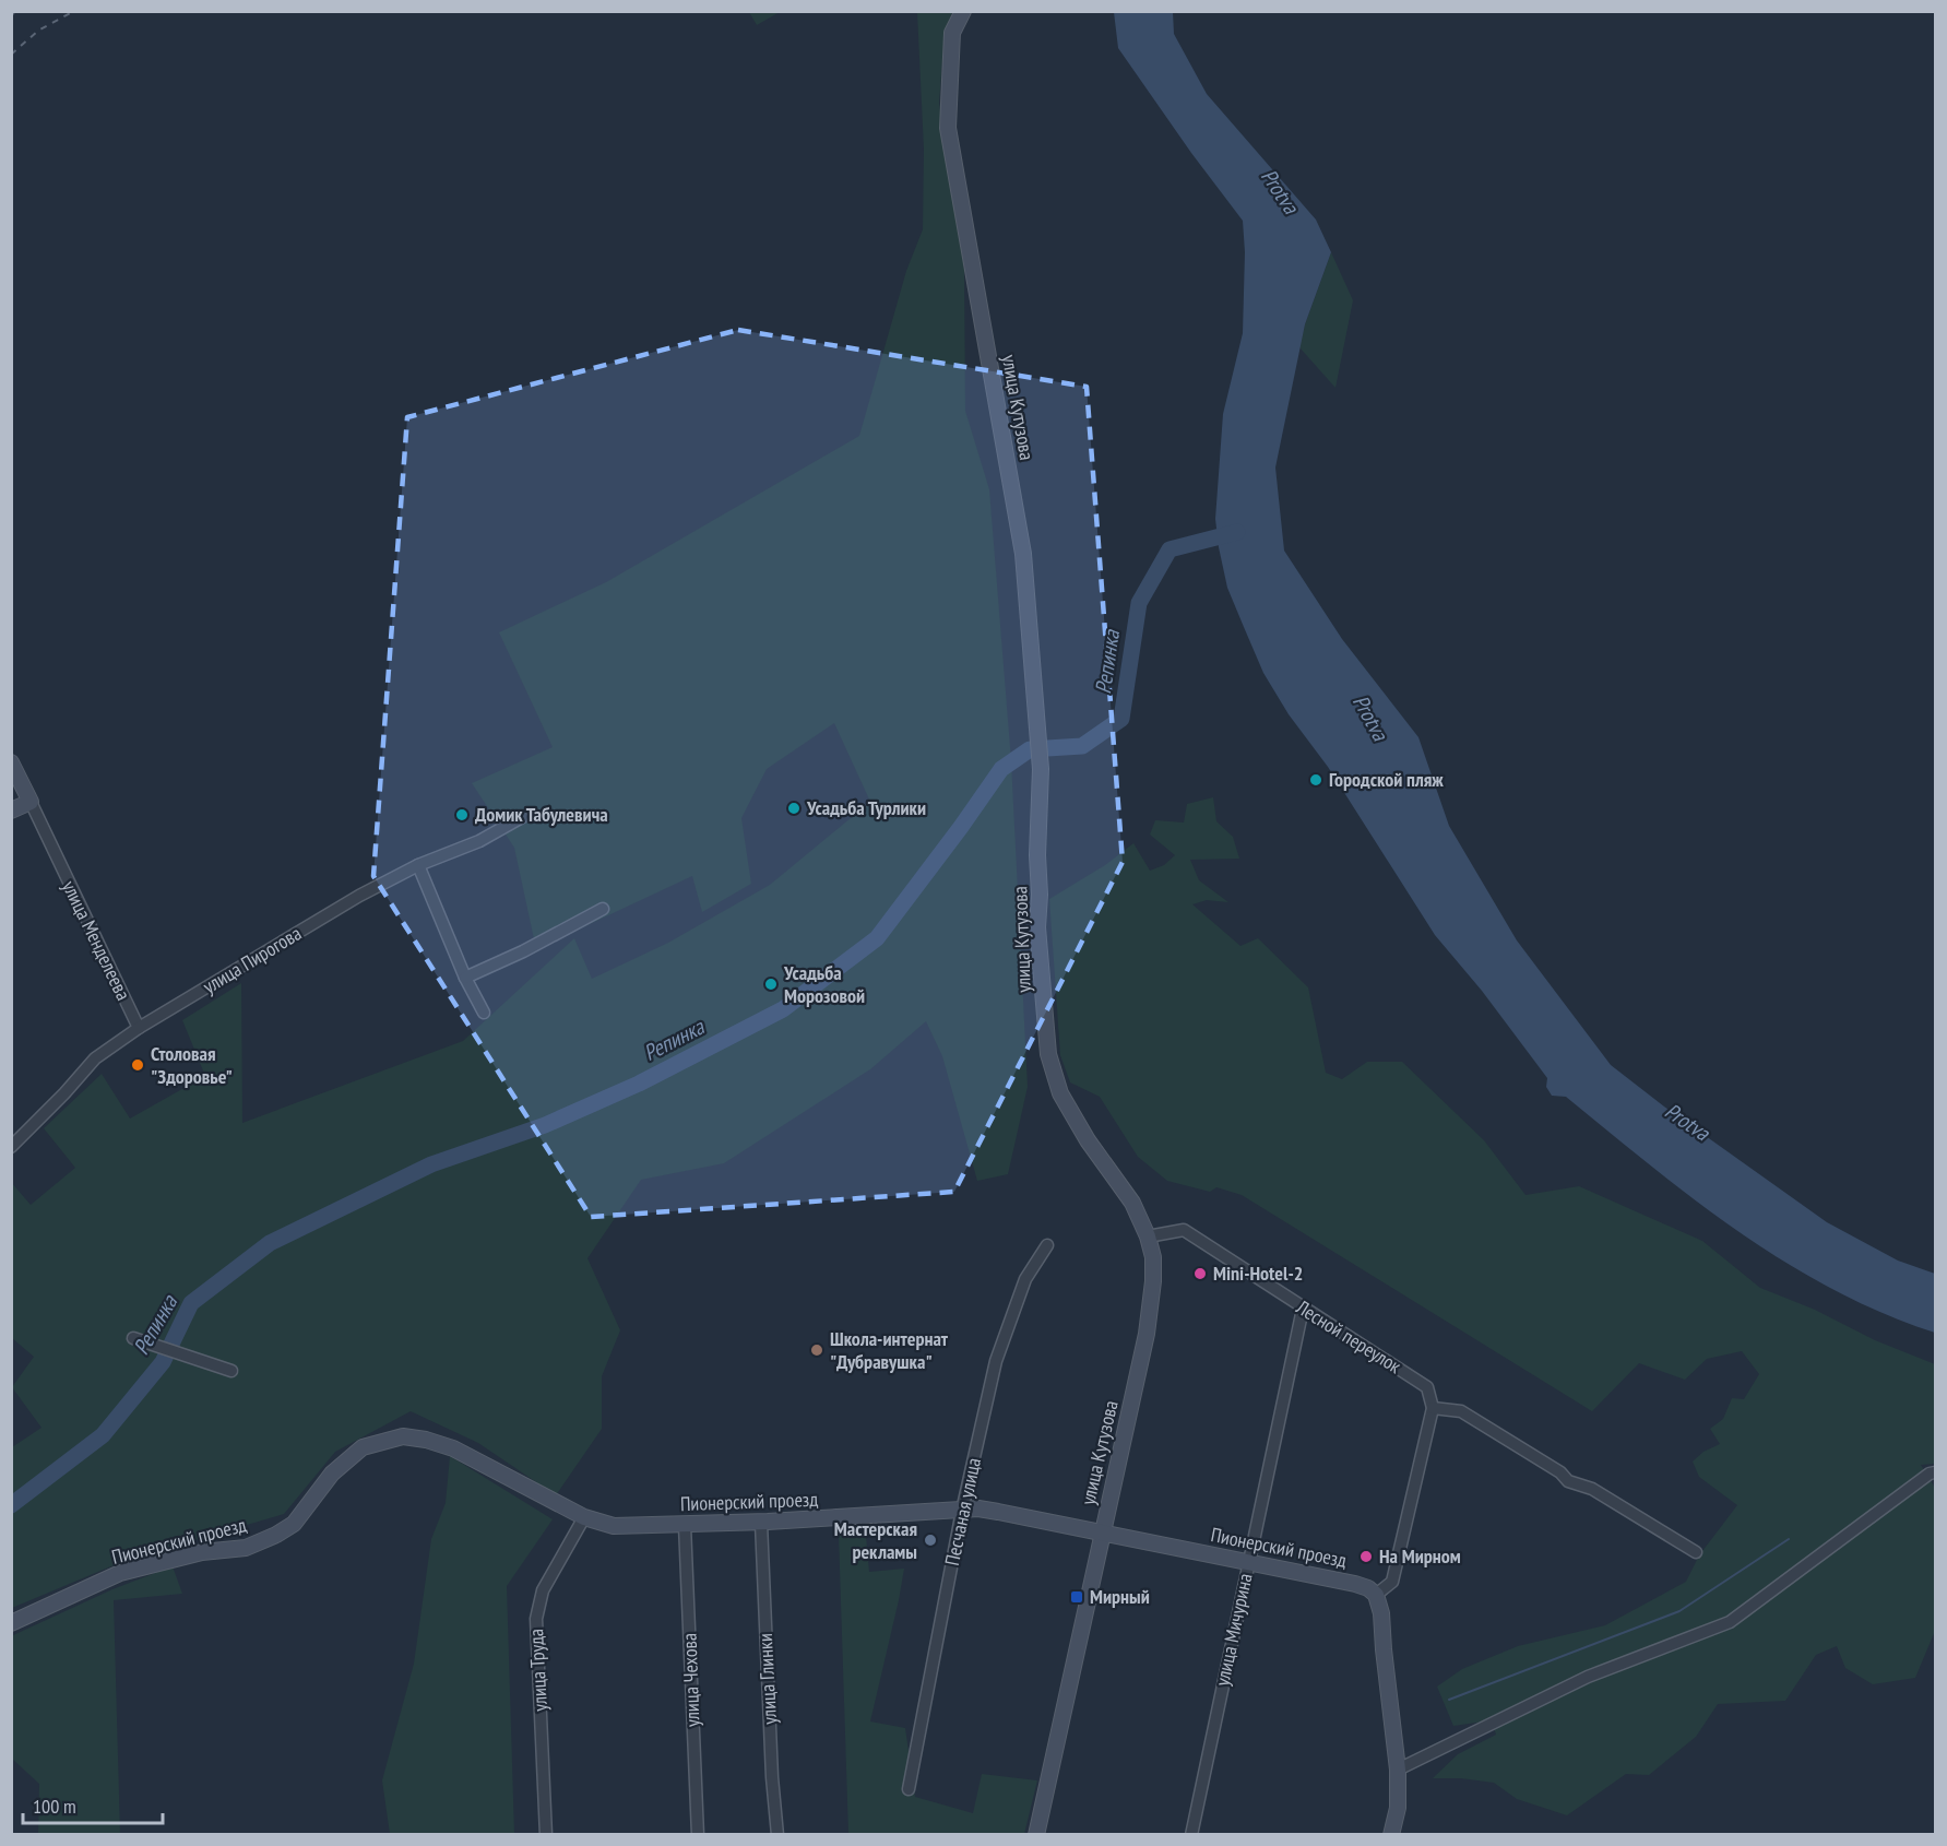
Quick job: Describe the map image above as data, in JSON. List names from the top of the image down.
{
  "streets": {
    "main road": ["улица Кутузова", "Пионерский проезд"],
    "street": [
      "улица Менделеева",
      "улица Пирогова",
      "Лесной переулок",
      "Песчаная улица",
      "улица Мичурина",
      "улица Труда",
      "улица Глинки",
      "улица Чехова"
    ]
  },
  "crossings": [
    ["улица Кутузова", "Лесной переулок"],
    ["улица Кутузова", "Пионерский проезд"],
    ["улица Менделеева", "улица Пирогова"],
    ["Лесной переулок", "улица Мичурина"],
    ["Пионерский проезд", "Песчаная улица"],
    ["Пионерский проезд", "улица Мичурина"],
    ["Пионерский проезд", "улица Труда"],
    ["Пионерский проезд", "улица Глинки"],
    ["Пионерский проезд", "улица Чехова"]
  ],
  "water": ["Protva", "Репинка"],
  "places": {
    "other": [
      "Городской пляж",
      "Усадьба Турлики",
      "Домик Табулевича",
      "Усадьба Морозовой",
      "Столовая \"Здоровье\"",
      "Mini-Hotel-2",
      "Школа-интернат \"Дубравушка\"",
      "Мастерская рекламы",
      "На Мирном"
    ],
    "transit": ["Мирный"]
  },
  "scale_bar": "100 m"
}
